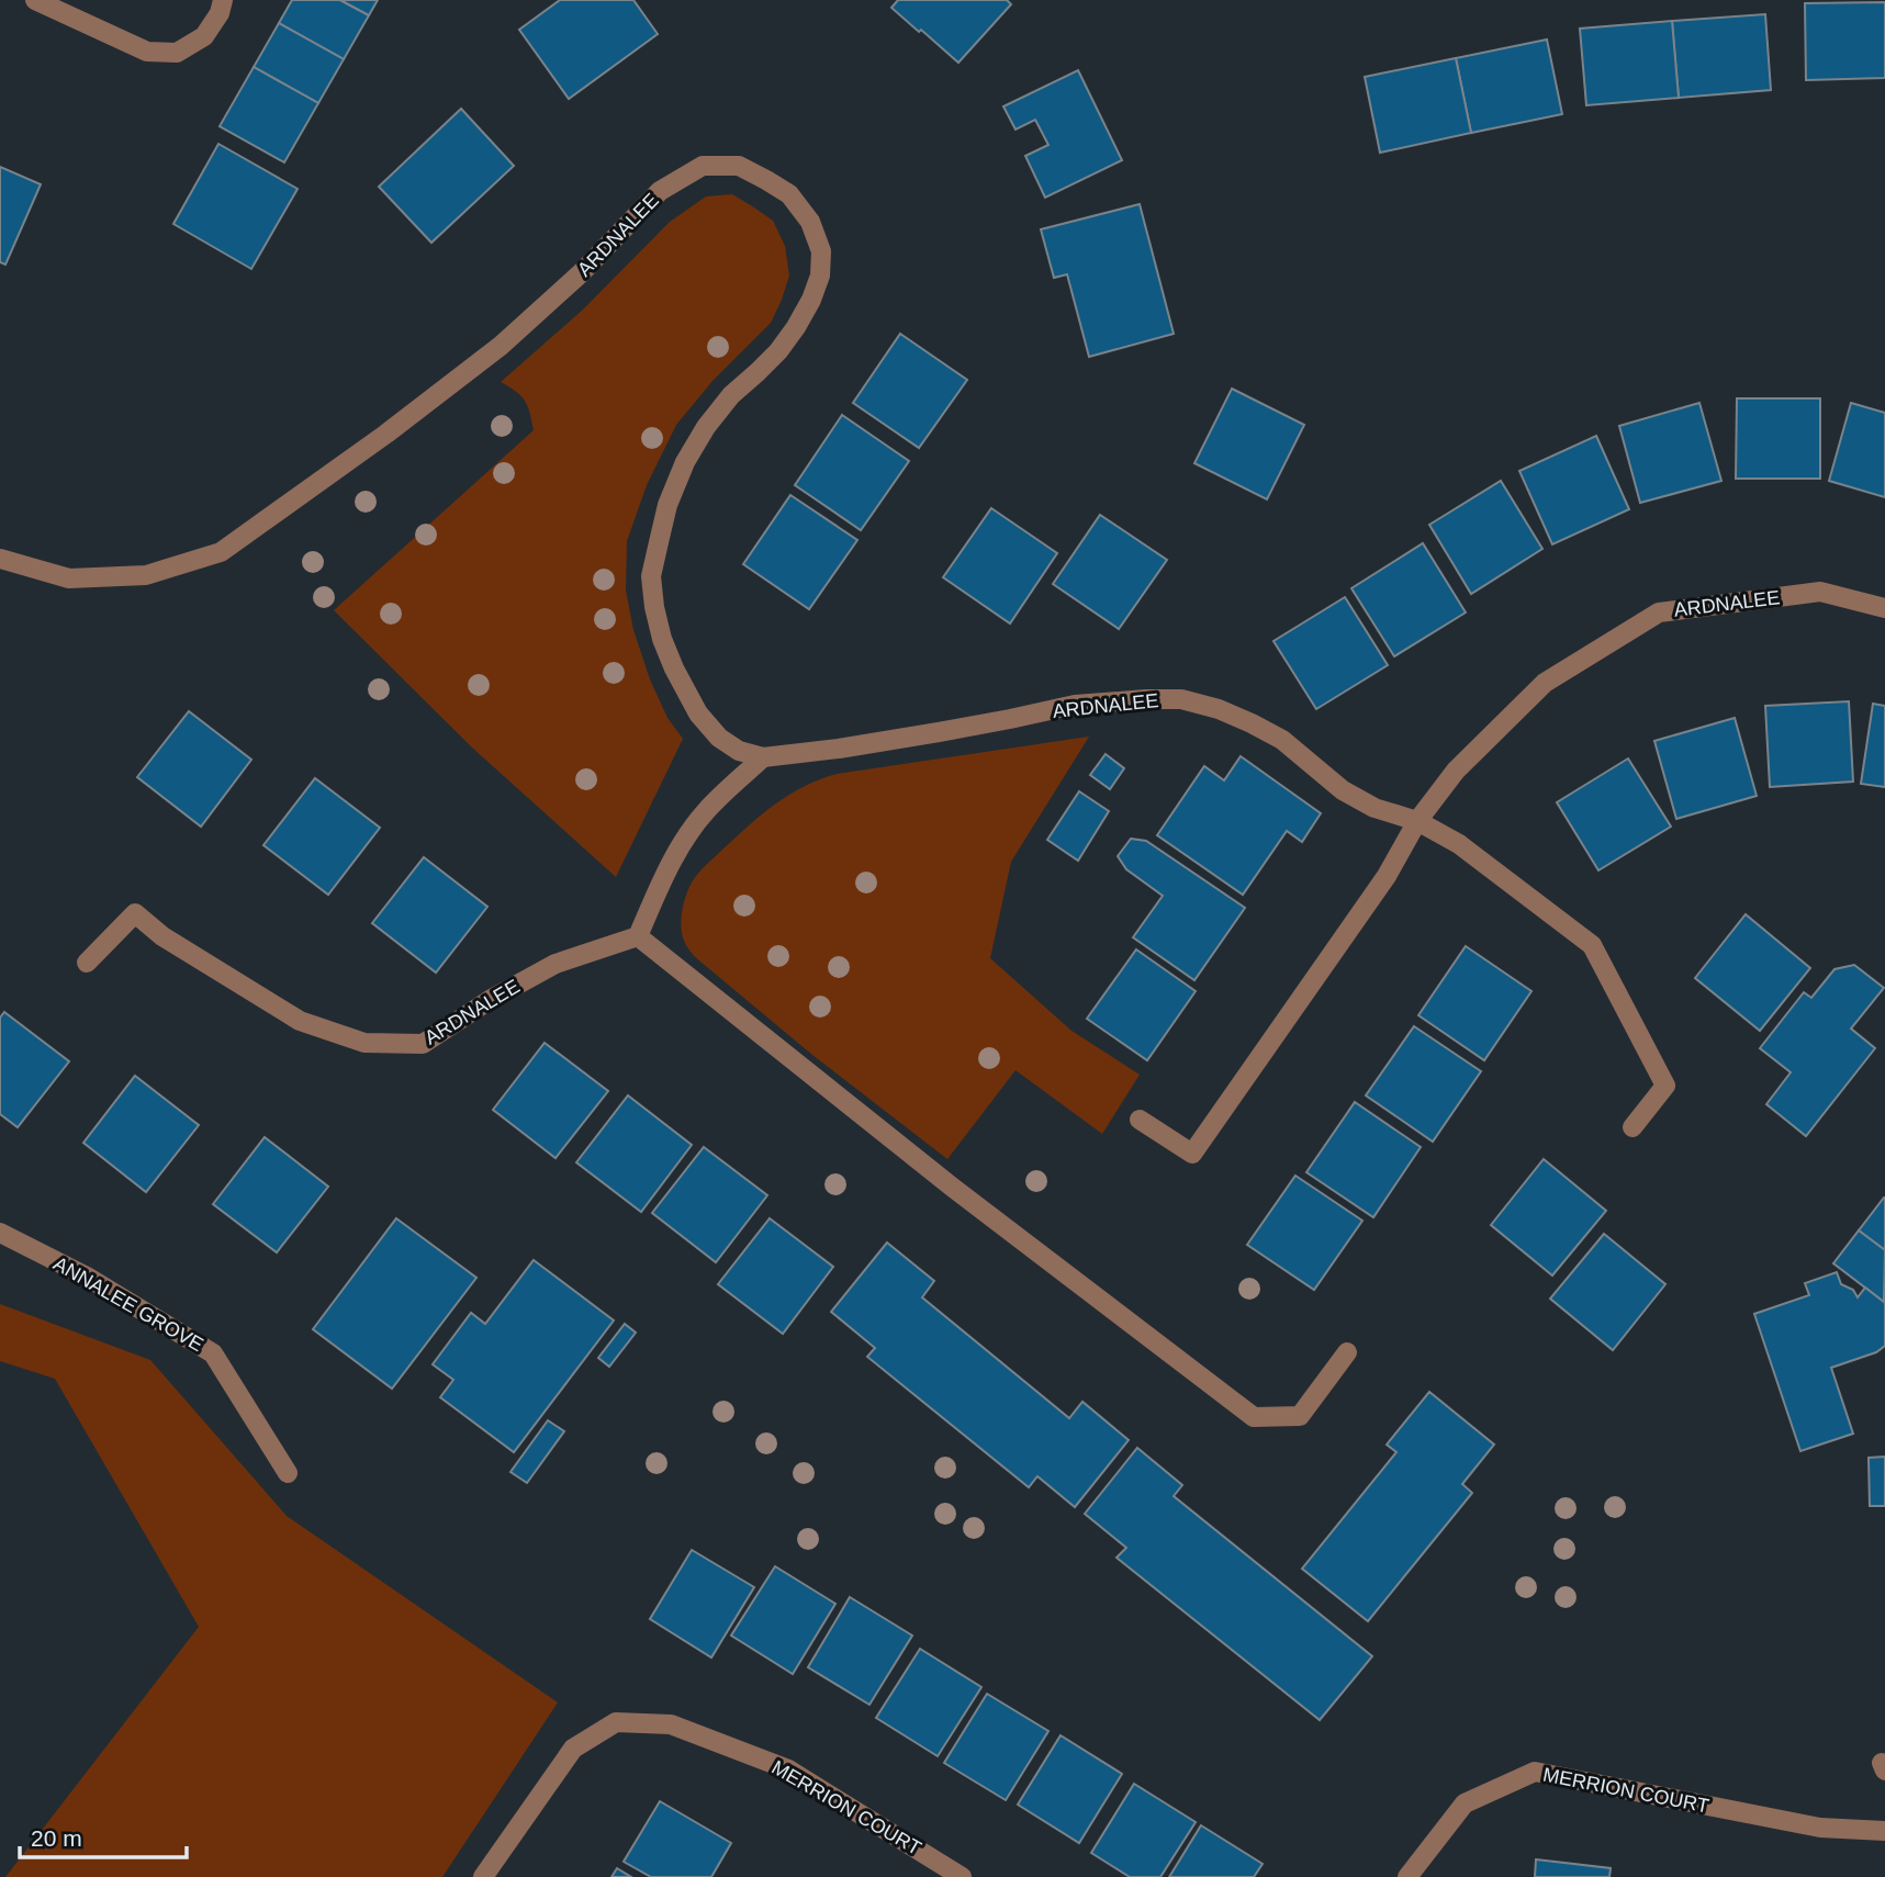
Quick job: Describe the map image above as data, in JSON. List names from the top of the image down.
{
  "streets": {
    "street": ["ARDNALEE", "ANNALEE GROVE", "MERRION COURT"]
  },
  "scale_bar": "20 m"
}
